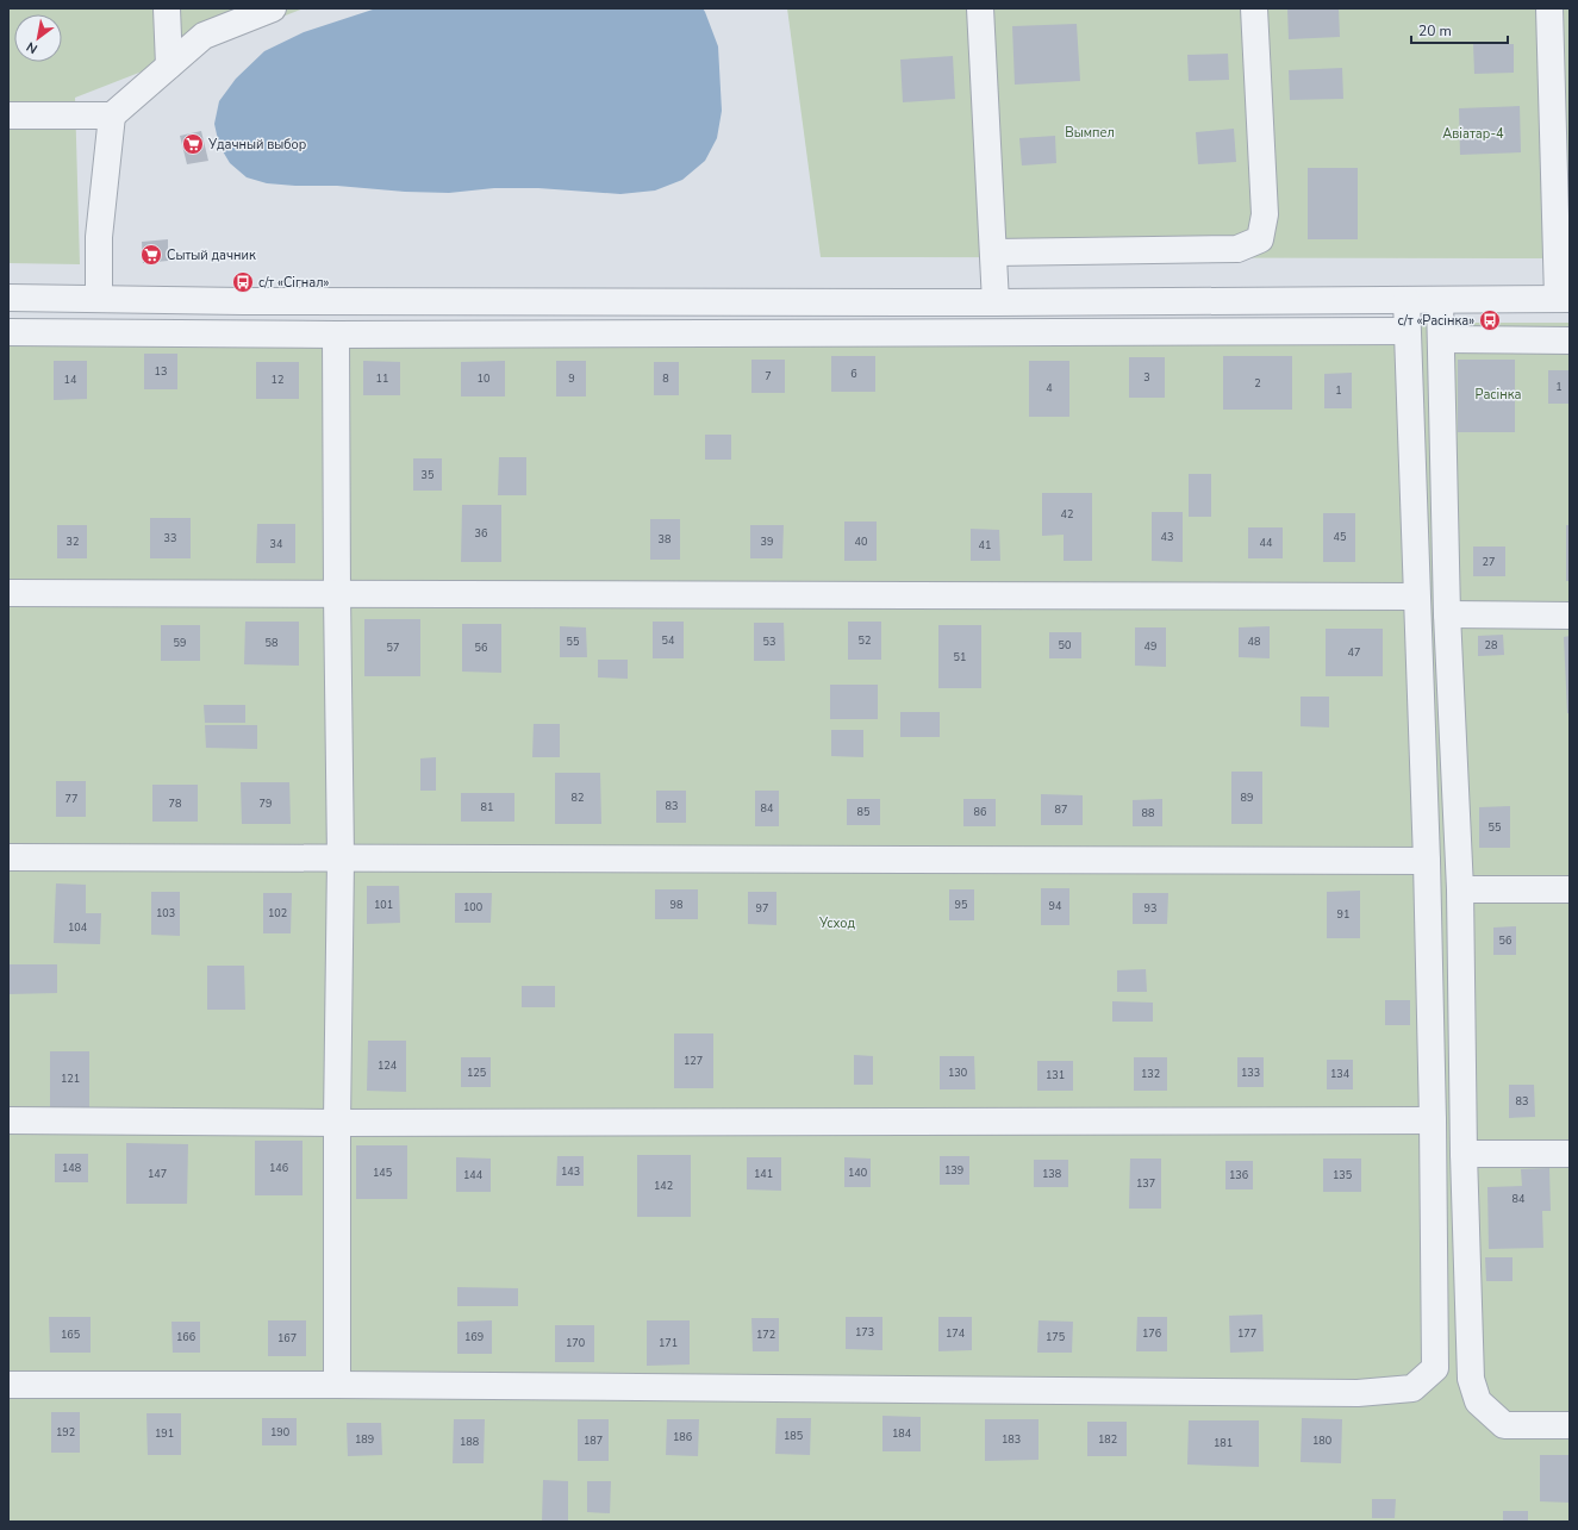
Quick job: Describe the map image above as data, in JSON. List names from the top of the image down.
{
  "parks": [
    "Вымпел",
    "Авіатар-4",
    "Расінка",
    "Усход"
  ],
  "places": {
    "supermarket": ["Удачный выбор", "Сытый дачник"],
    "bus stop": ["с/т «Сігнал»", "с/т «Расінка»"]
  },
  "house_numbers": [
    "13",
    "6",
    "7",
    "3",
    "11",
    "10",
    "9",
    "8",
    "14",
    "12",
    "2",
    "1",
    "4",
    "1",
    "35",
    "42",
    "36",
    "43",
    "45",
    "33",
    "38",
    "32",
    "39",
    "40",
    "44",
    "34",
    "41",
    "27",
    "54",
    "52",
    "55",
    "53",
    "48",
    "59",
    "58",
    "50",
    "28",
    "49",
    "57",
    "56",
    "47",
    "51",
    "82",
    "89",
    "77",
    "78",
    "79",
    "83",
    "81",
    "84",
    "87",
    "85",
    "86",
    "88",
    "55",
    "101",
    "98",
    "95",
    "94",
    "100",
    "97",
    "93",
    "103",
    "102",
    "91",
    "104",
    "56",
    "127",
    "124",
    "125",
    "130",
    "133",
    "132",
    "134",
    "131",
    "121",
    "83",
    "148",
    "146",
    "139",
    "143",
    "145",
    "140",
    "147",
    "141",
    "138",
    "144",
    "136",
    "135",
    "137",
    "142",
    "84",
    "173",
    "174",
    "176",
    "177",
    "165",
    "172",
    "166",
    "169",
    "175",
    "167",
    "170",
    "171",
    "192",
    "190",
    "191",
    "184",
    "185",
    "186",
    "189",
    "183",
    "182",
    "187",
    "180",
    "188",
    "181"
  ],
  "scale_bar": "20 m",
  "north": "bottom left"
}
